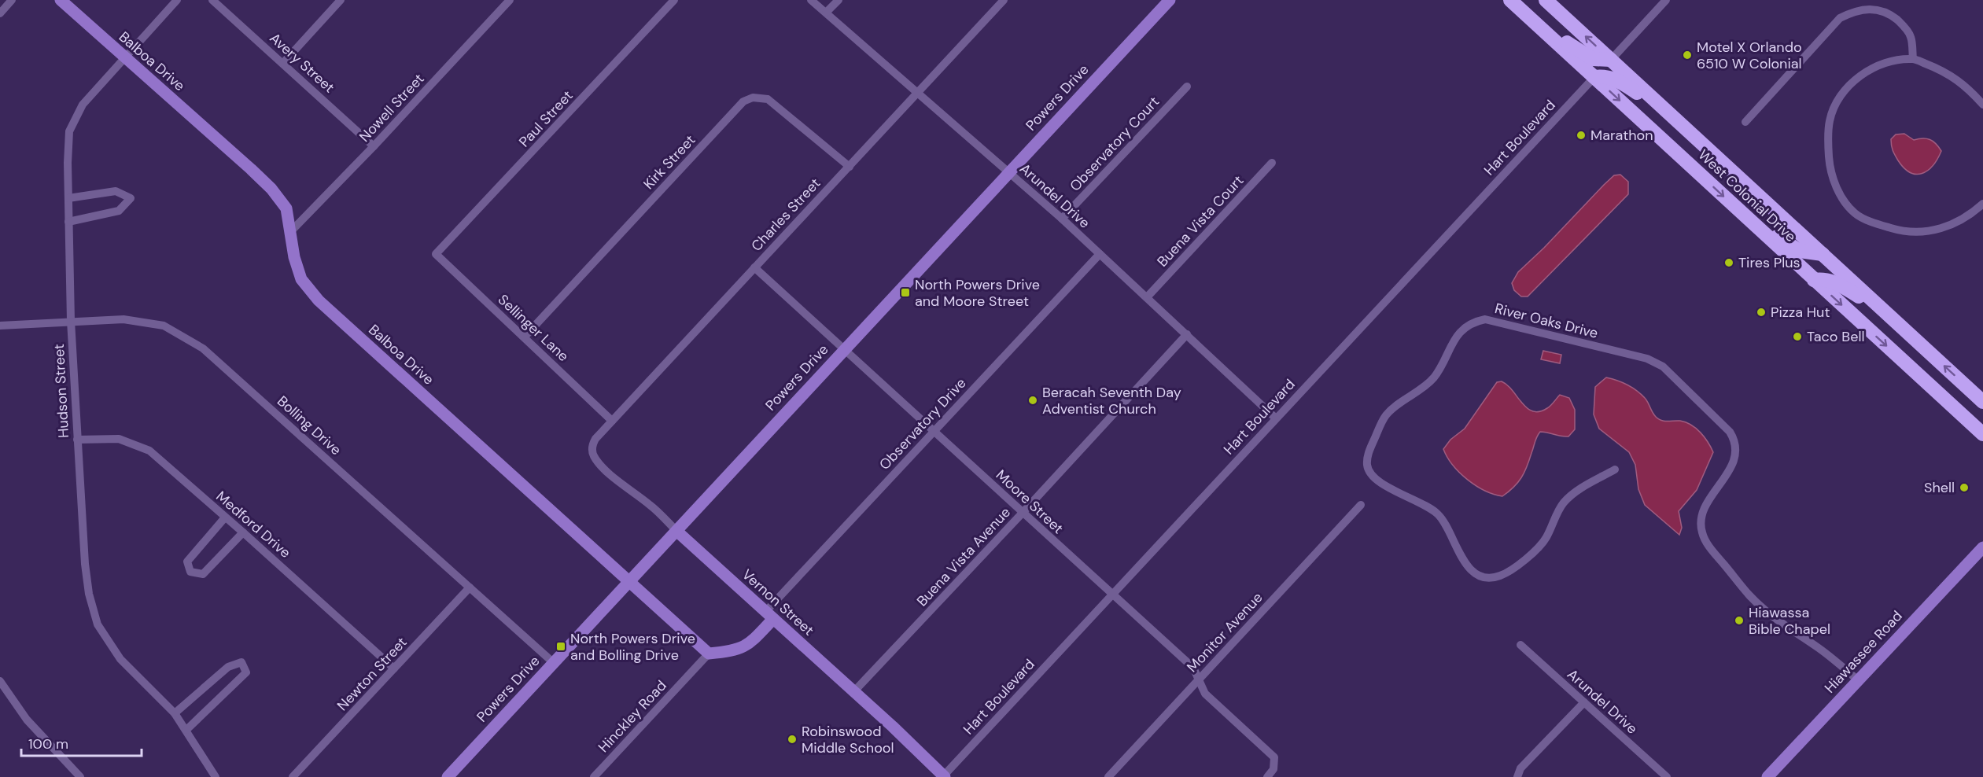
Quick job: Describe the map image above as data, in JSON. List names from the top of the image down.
{
  "streets": {
    "highway": ["West Colonial Drive"],
    "street": [
      "Balboa Drive",
      "Avery Street",
      "Powers Drive",
      "Nowell Street",
      "Paul Street",
      "Hart Boulevard",
      "Observatory Court",
      "Kirk Street",
      "Arundel Drive",
      "Charles Street",
      "Buena Vista Court",
      "River Oaks Drive",
      "Sellinger Lane",
      "Hudson Street",
      "Observatory Drive",
      "Bolling Drive",
      "Moore Street",
      "Medford Drive",
      "Buena Vista Avenue",
      "Vernon Street",
      "Monitor Avenue",
      "Hiawassee Road",
      "Newton Street",
      "Hinckley Road"
    ]
  },
  "crossings": [
    ["Balboa Drive", "Powers Drive"],
    ["Balboa Drive", "Nowell Street"],
    ["Balboa Drive", "Hudson Street"],
    ["Balboa Drive", "Hinckley Road"],
    ["Avery Street", "Nowell Street"],
    ["Powers Drive", "Arundel Drive"],
    ["Powers Drive", "Bolling Drive"],
    ["Powers Drive", "Moore Street"],
    ["Powers Drive", "Vernon Street"],
    ["Paul Street", "Sellinger Lane"],
    ["Hart Boulevard", "Arundel Drive"],
    ["Hart Boulevard", "West Colonial Drive"],
    ["Hart Boulevard", "Moore Street"],
    ["Hart Boulevard", "Vernon Street"],
    ["Observatory Court", "Arundel Drive"],
    ["Kirk Street", "Charles Street"],
    ["Kirk Street", "Sellinger Lane"],
    ["Arundel Drive", "Charles Street"],
    ["Arundel Drive", "Buena Vista Court"],
    ["Arundel Drive", "Observatory Drive"],
    ["Arundel Drive", "Buena Vista Avenue"],
    ["Charles Street", "Sellinger Lane"],
    ["Charles Street", "Moore Street"],
    ["Charles Street", "Vernon Street"],
    ["River Oaks Drive", "Hiawassee Road"],
    ["Hudson Street", "Bolling Drive"],
    ["Hudson Street", "Medford Drive"],
    ["Observatory Drive", "Moore Street"],
    ["Observatory Drive", "Vernon Street"],
    ["Bolling Drive", "Newton Street"],
    ["Moore Street", "Buena Vista Avenue"],
    ["Moore Street", "Monitor Avenue"],
    ["Medford Drive", "Newton Street"],
    ["Buena Vista Avenue", "Vernon Street"]
  ],
  "places": {
    "other": [
      "Motel X Orlando 6510 W Colonial",
      "Marathon",
      "Tires Plus",
      "Pizza Hut",
      "Taco Bell",
      "Beracah Seventh Day Adventist Church",
      "Shell",
      "Hiawassa Bible Chapel",
      "Robinswood Middle School"
    ],
    "transit": ["North Powers Drive and Moore Street", "North Powers Drive and Bolling Drive"]
  },
  "scale_bar": "100 m"
}
